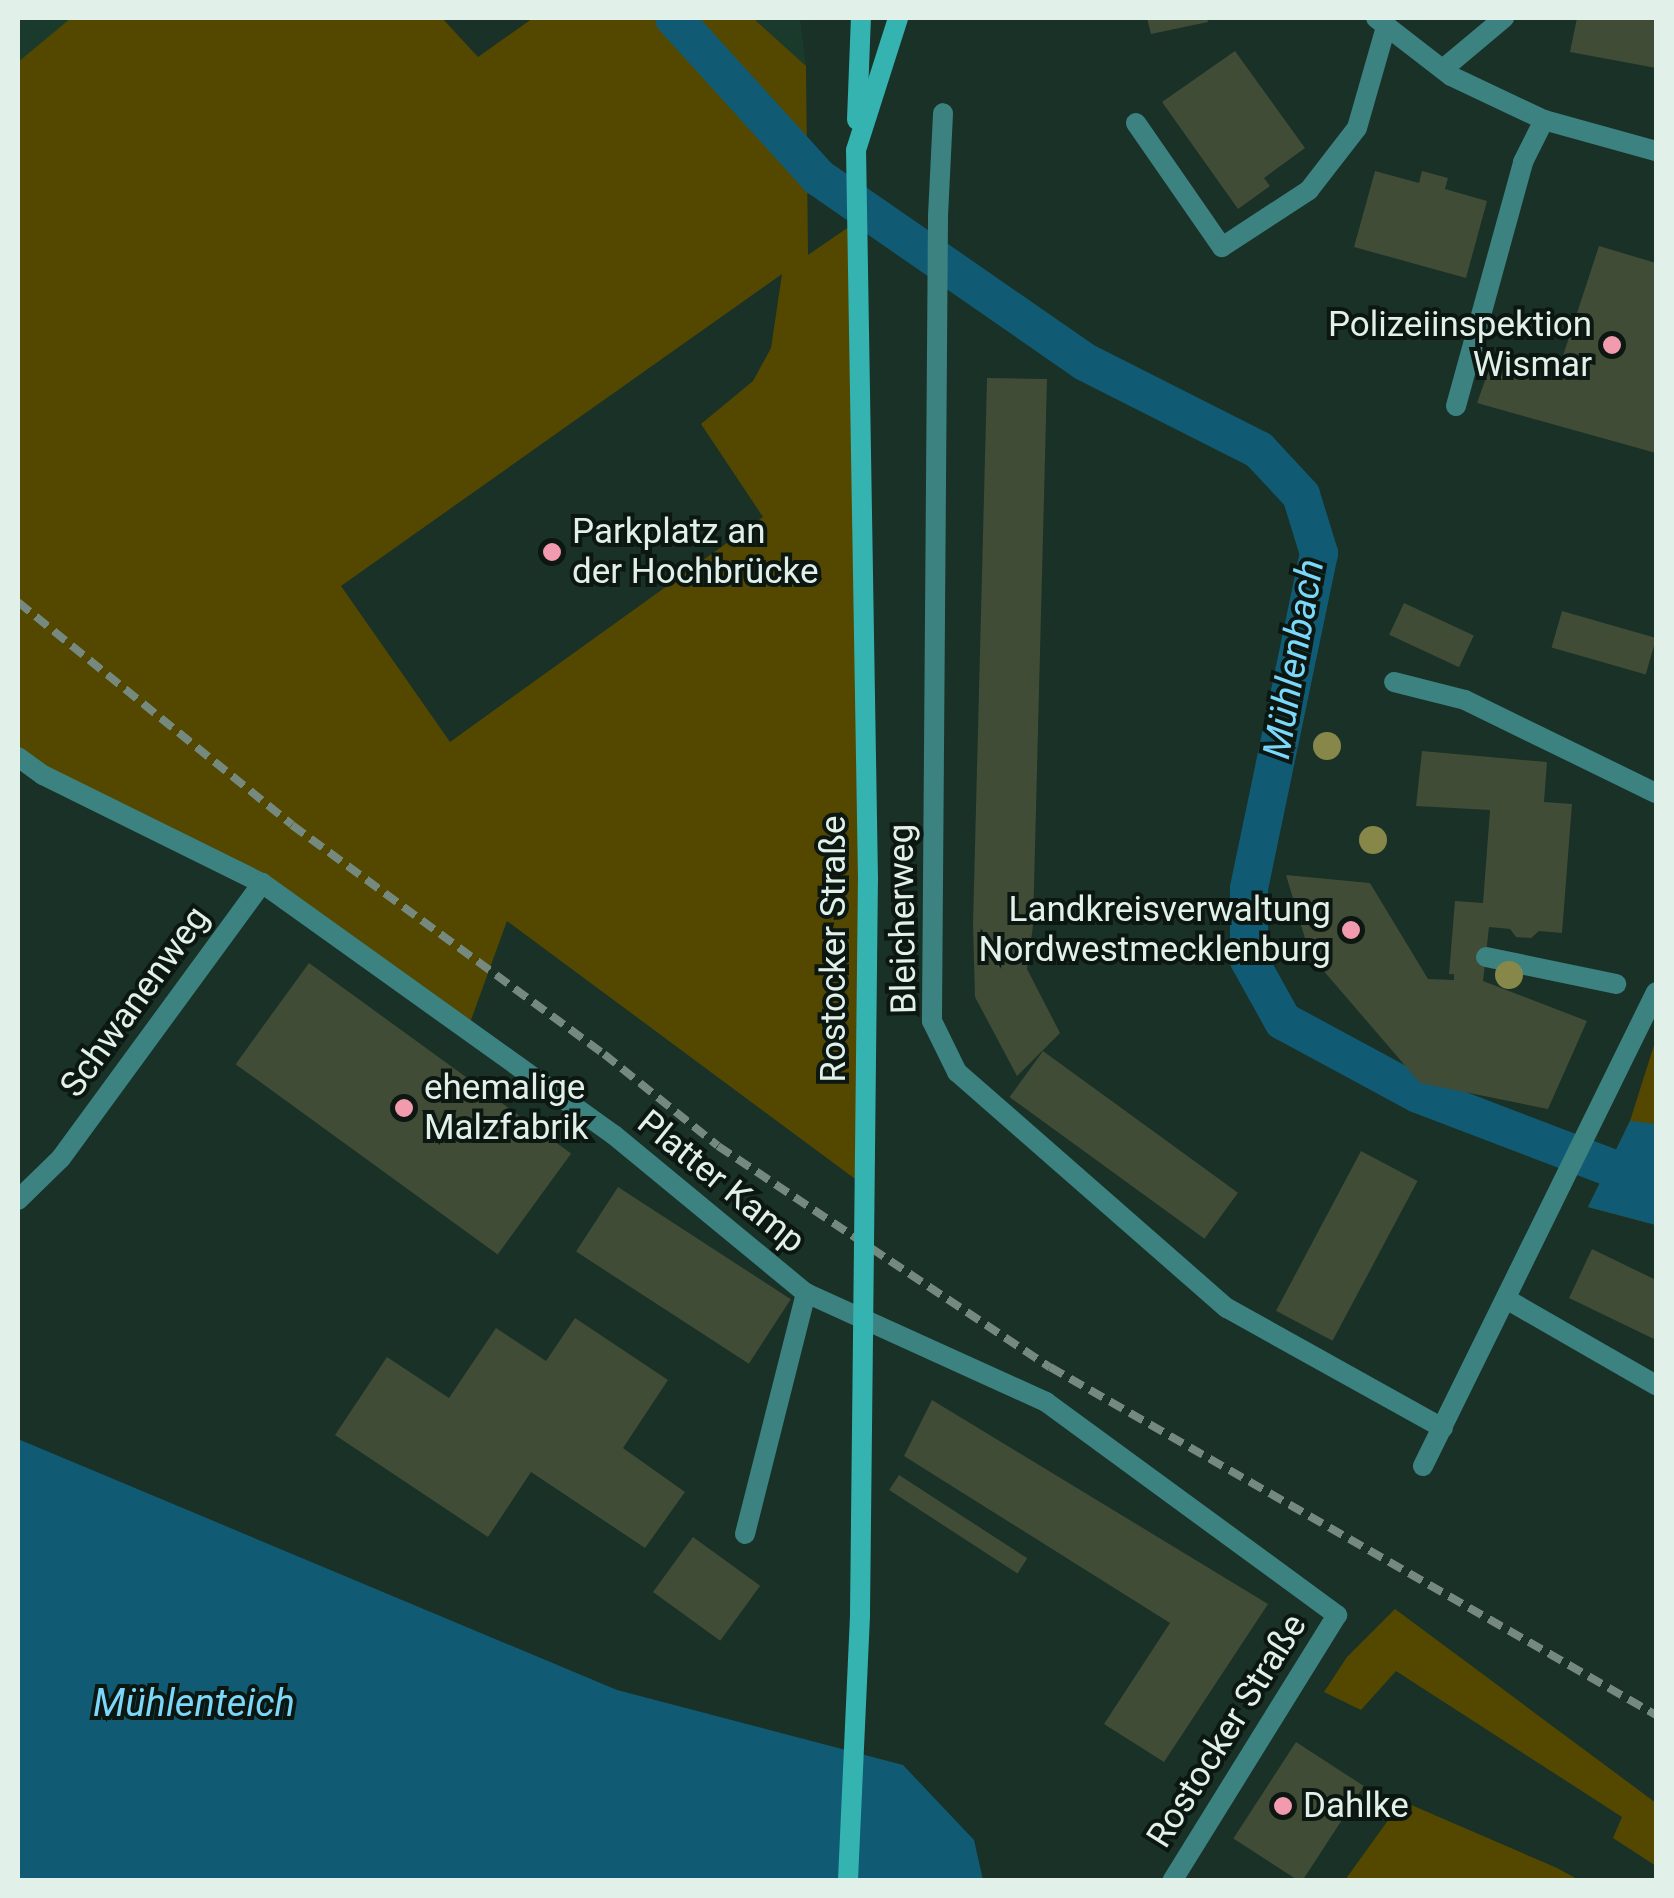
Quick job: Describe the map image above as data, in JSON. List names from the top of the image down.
{
  "streets": {
    "main road": ["Rostocker Straße"],
    "street": ["Bleicherweg", "Schwanenweg", "Platter Kamp"]
  },
  "crossings": [
    ["Rostocker Straße", "Platter Kamp"],
    ["Schwanenweg", "Platter Kamp"]
  ],
  "water": ["Mühlenbach", "Mühlenteich"],
  "places": [
    "Polizeiinspektion Wismar",
    "Parkplatz an der Hochbrücke",
    "Landkreisverwaltung Nordwestmecklenburg",
    "ehemalige Malzfabrik",
    "Dahlke"
  ]
}
